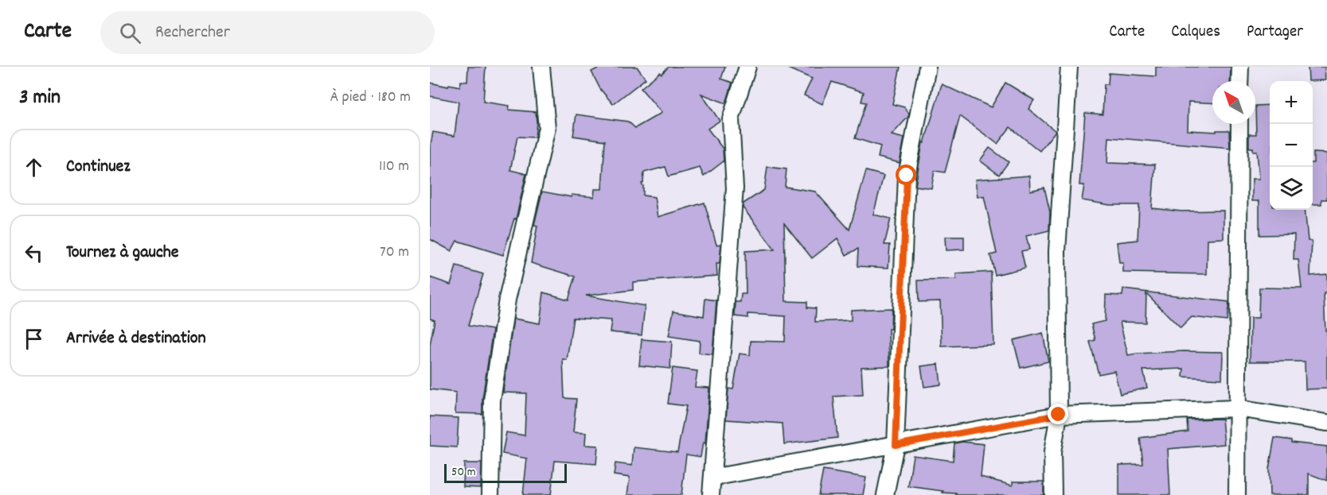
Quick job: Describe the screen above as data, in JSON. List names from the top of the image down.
{
  "scale_bar": "50 m",
  "north": "top left",
  "page": {
    "header": "Carte",
    "search": "Rechercher",
    "nav": ["Carte", "Calques", "Partager"],
    "heading": ["3 min", "À pied · 180 m"],
    "map_buttons": ["+", "−"],
    "list": [
      ["Continuez", "110 m"],
      ["Tournez à gauche", "70 m"],
      "Arrivée à destination"
    ],
    "scale": "50 m"
  }
}
